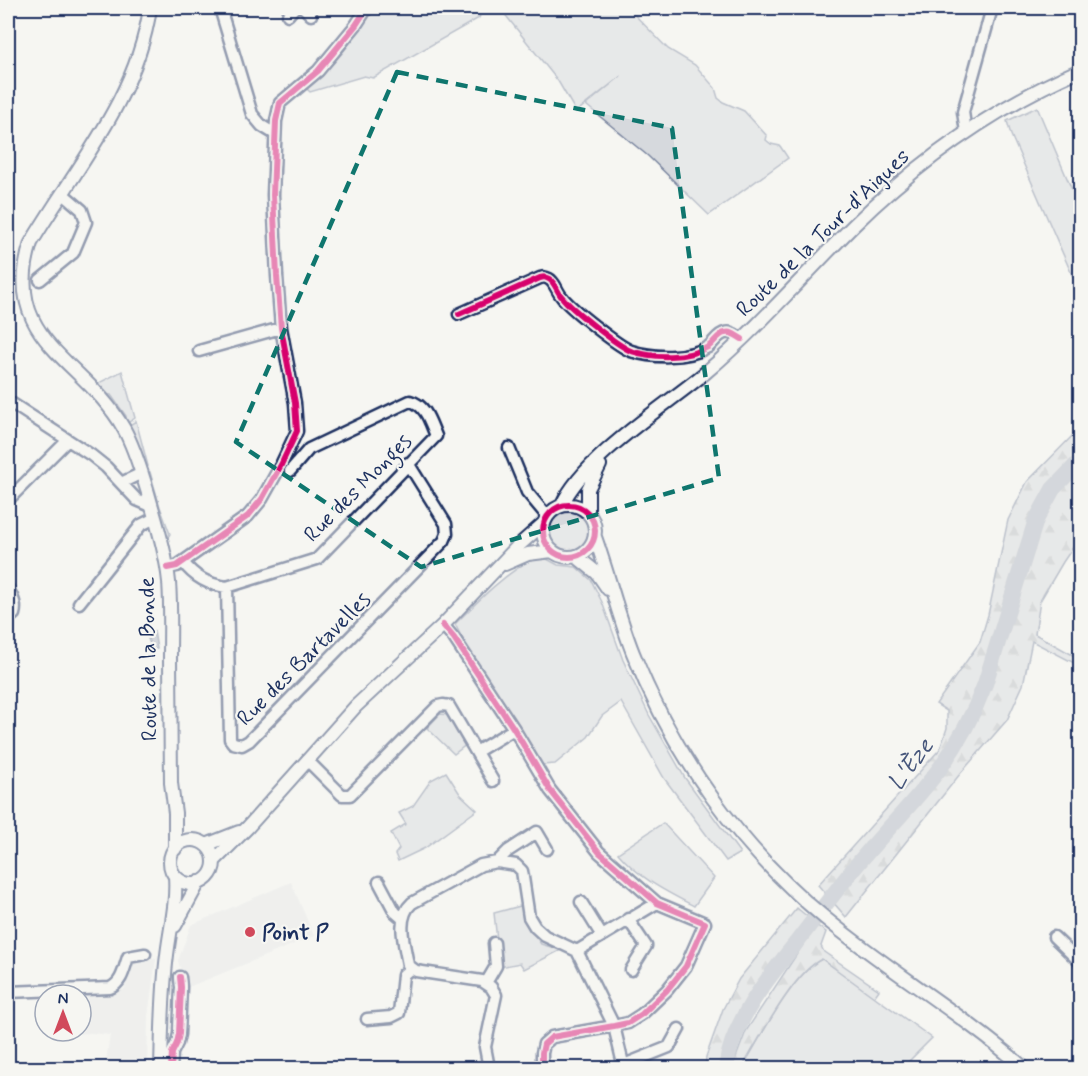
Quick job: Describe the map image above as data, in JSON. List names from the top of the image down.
{
  "streets": {
    "main road": ["Route de la Tour-d'Aigues", "Route de la Bonde"],
    "street": ["Rue des Monges", "Rue des Bartavelles"]
  },
  "crossings": [
    ["Rue des Monges", "Rue des Bartavelles"]
  ],
  "water": ["L'Èze"],
  "places": ["Point P"],
  "north": "top"
}
